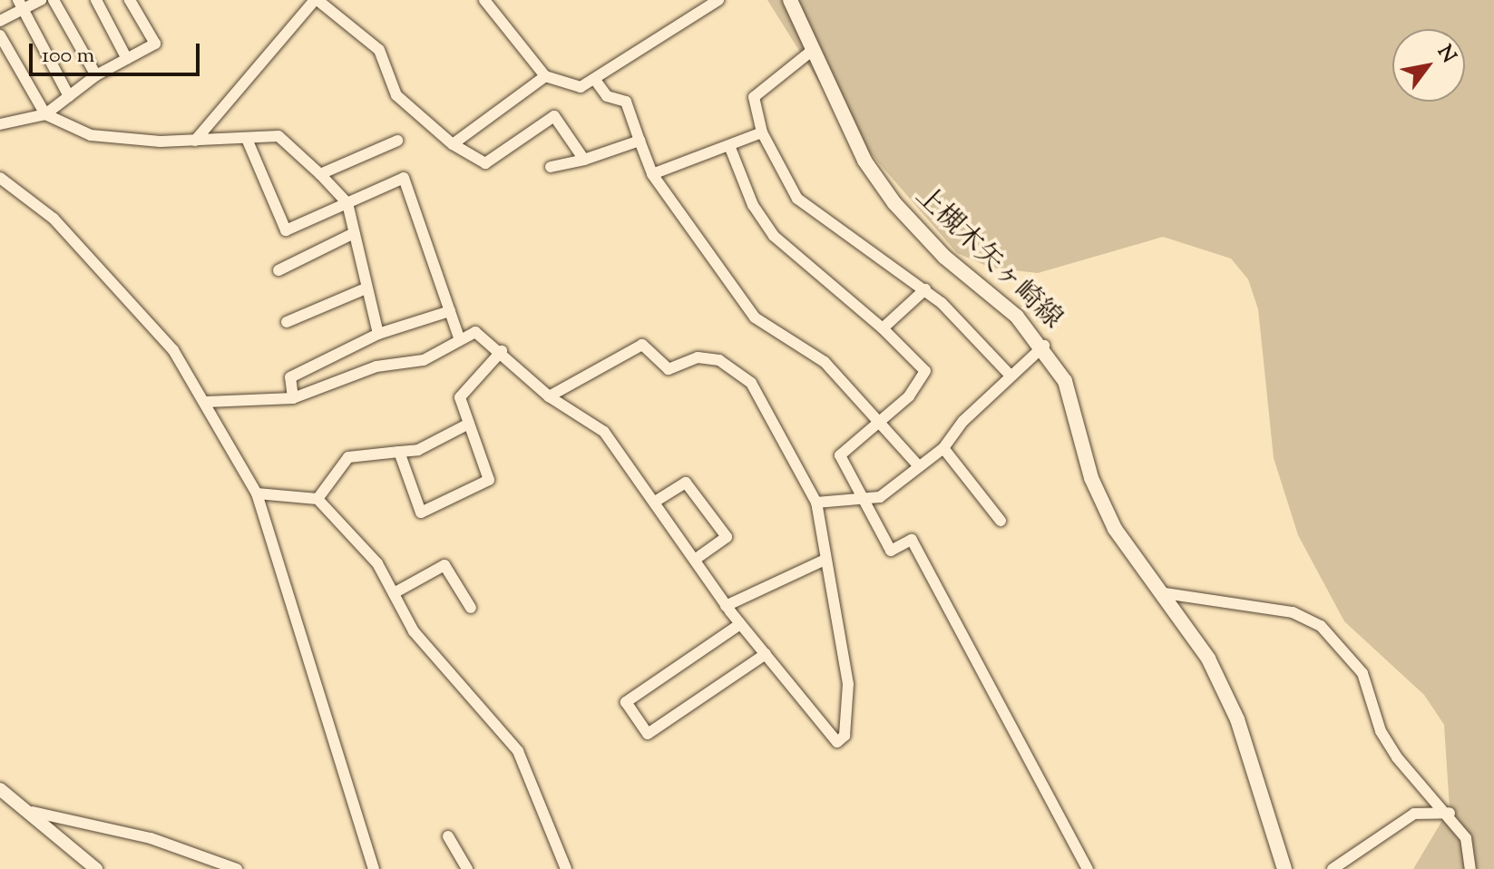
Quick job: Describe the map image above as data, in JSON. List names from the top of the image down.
{
  "streets": {
    "main road": ["上槻木矢ヶ崎線"]
  },
  "scale_bar": "100 m",
  "north": "top right"
}
